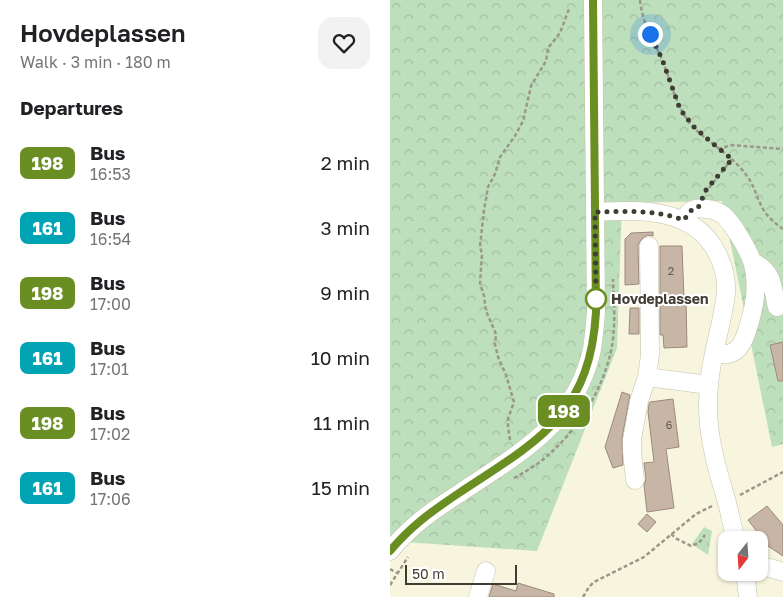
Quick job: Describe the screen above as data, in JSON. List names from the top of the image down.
{
  "places": ["Hovdeplassen"],
  "lines": ["bus line 198"],
  "house_numbers": ["2", "6"],
  "scale_bar": "50 m",
  "north": "bottom",
  "page": {
    "heading": [
      ["Hovdeplassen", "Walk · 3 min · 180 m"],
      "Departures"
    ],
    "on_map": "198",
    "list": [
      {
        "mark": "198",
        "name": "Bus",
        "note": "16:53",
        "value": "2 min"
      },
      {
        "mark": "161",
        "name": "Bus",
        "note": "16:54",
        "value": "3 min"
      },
      {
        "mark": "198",
        "name": "Bus",
        "note": "17:00",
        "value": "9 min"
      },
      {
        "mark": "161",
        "name": "Bus",
        "note": "17:01",
        "value": "10 min"
      },
      {
        "mark": "198",
        "name": "Bus",
        "note": "17:02",
        "value": "11 min"
      },
      {
        "mark": "161",
        "name": "Bus",
        "note": "17:06",
        "value": "15 min"
      }
    ],
    "scale": "50 m"
  }
}
